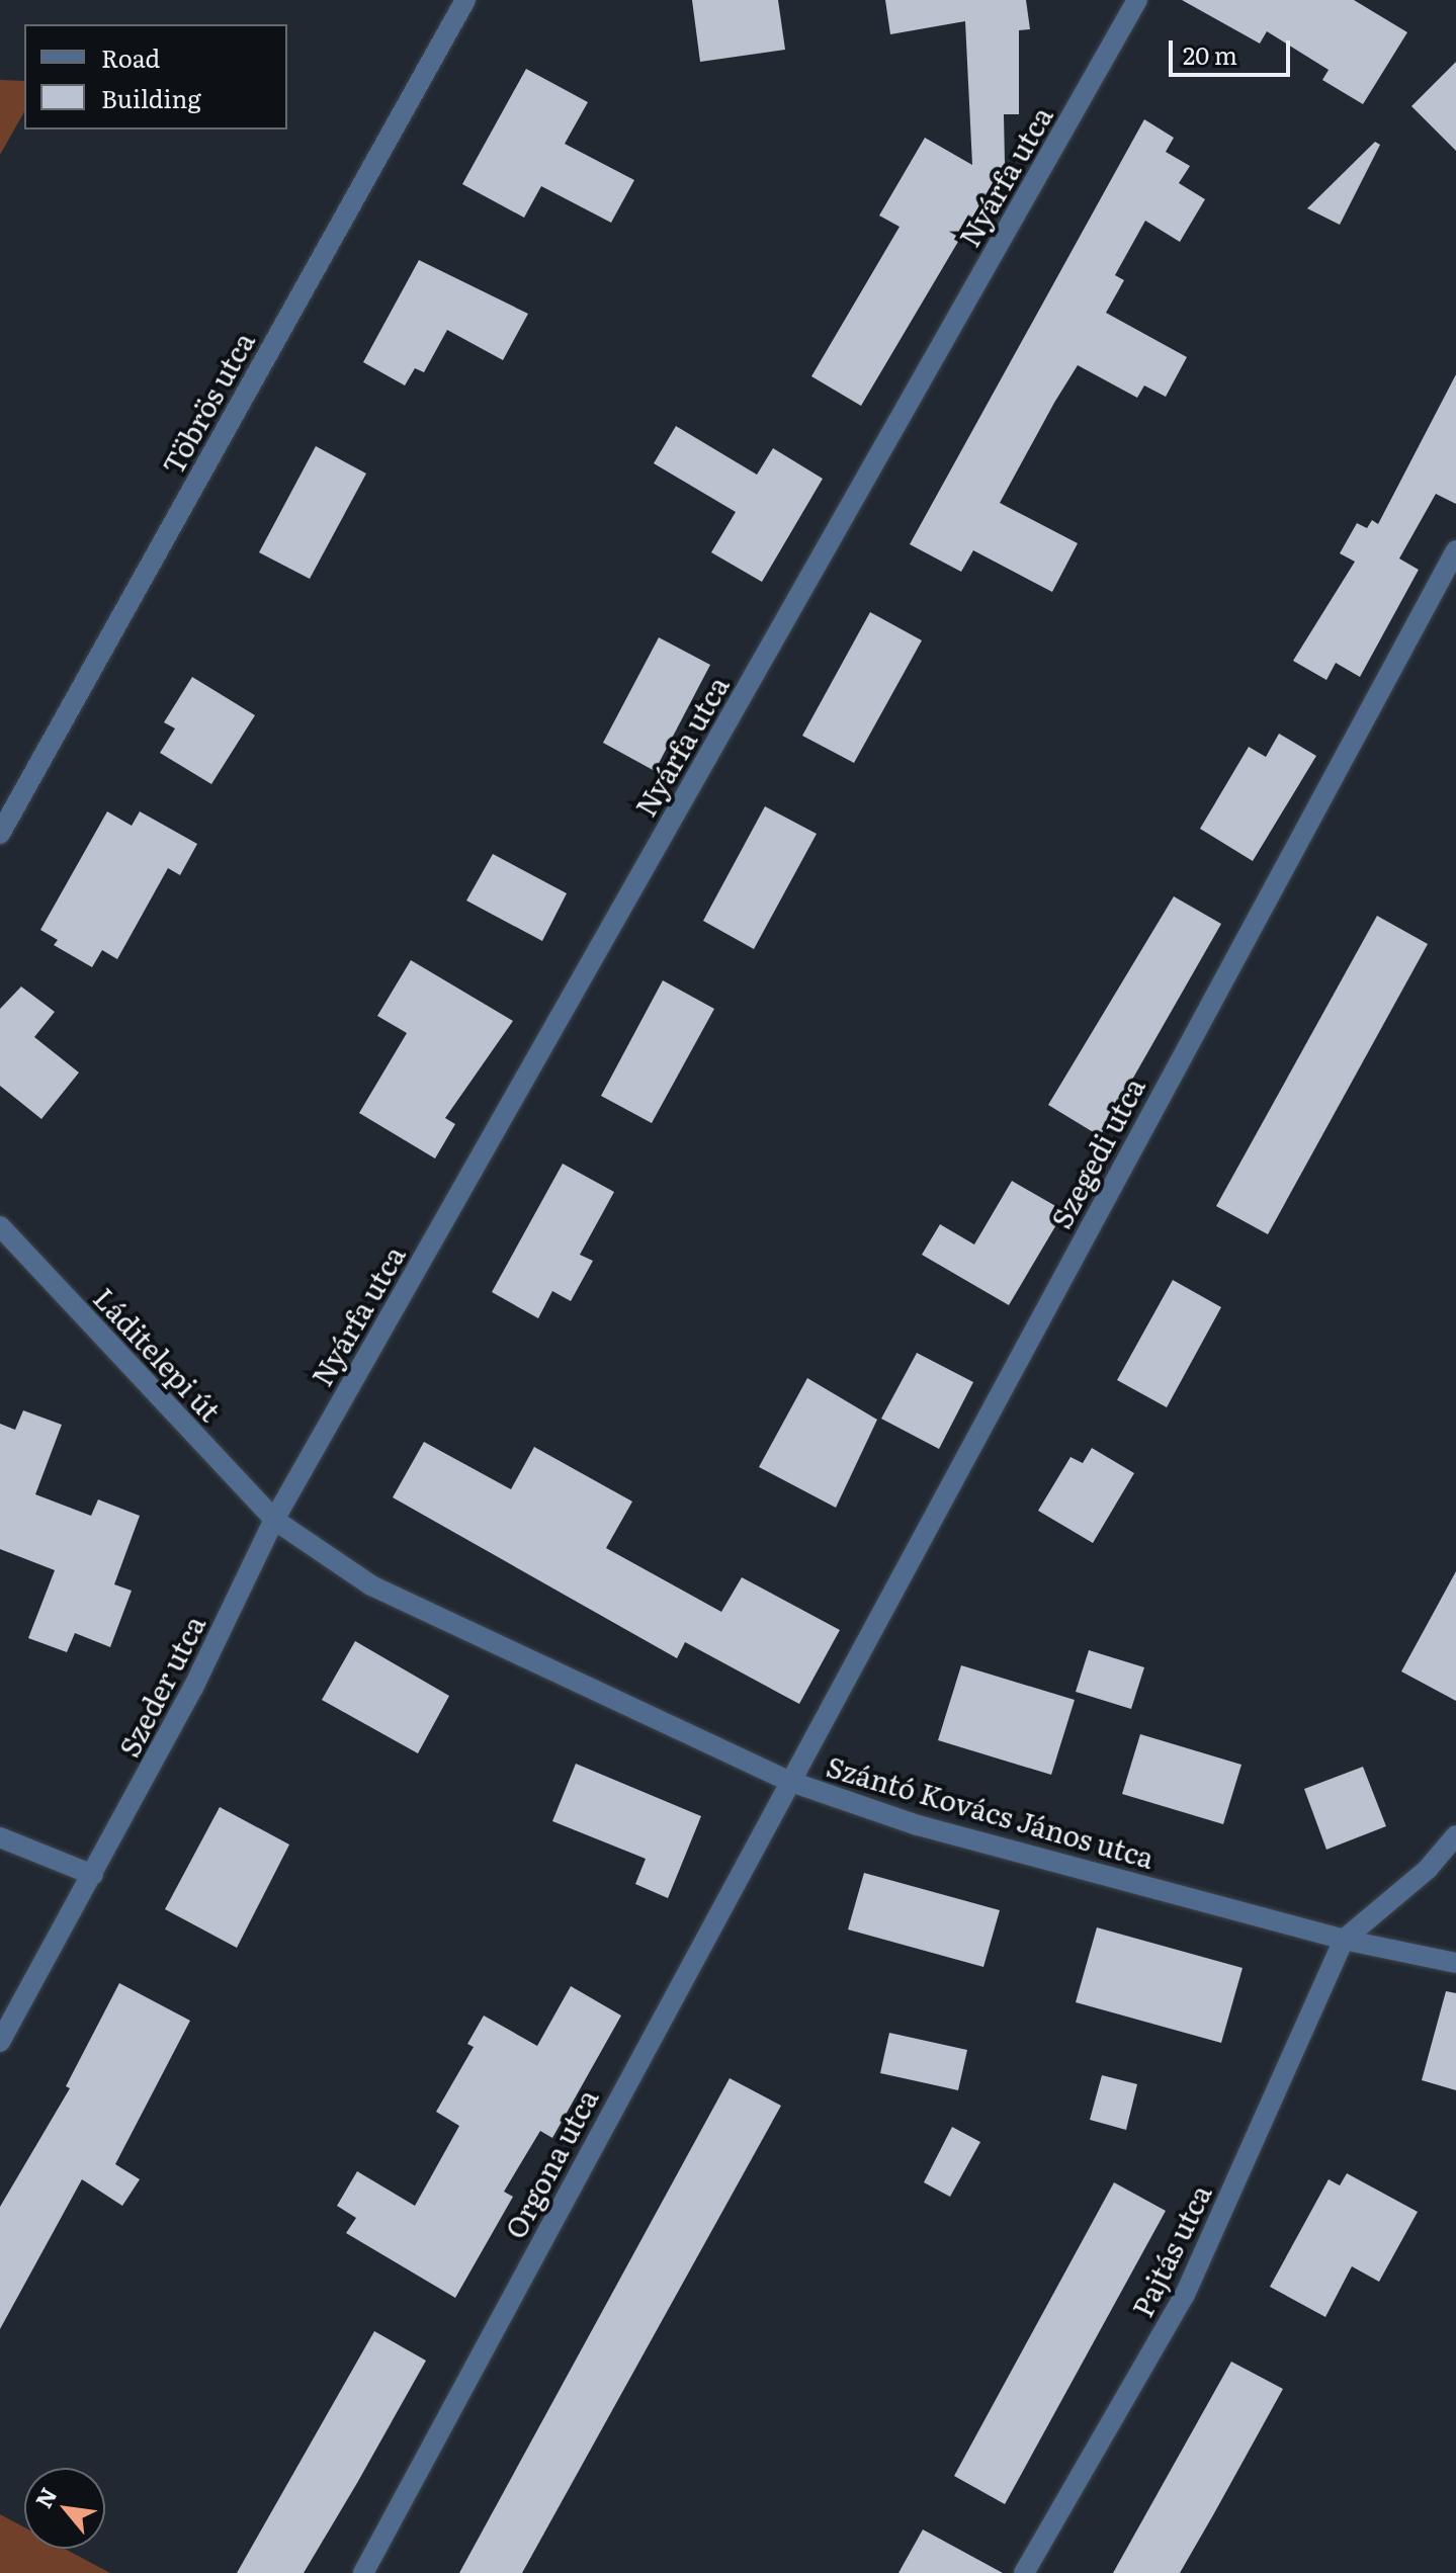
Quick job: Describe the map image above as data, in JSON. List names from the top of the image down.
{
  "streets": {
    "street": [
      "Nyárfa utca",
      "Töbrös utca",
      "Szegedi utca",
      "Láditelepi út",
      "Szeder utca",
      "Szántó Kovács János utca",
      "Orgona utca",
      "Pajtás utca"
    ]
  },
  "crossings": [
    ["Nyárfa utca", "Láditelepi út"],
    ["Nyárfa utca", "Szeder utca"],
    ["Nyárfa utca", "Szántó Kovács János utca"],
    ["Szegedi utca", "Szántó Kovács János utca"],
    ["Szegedi utca", "Orgona utca"],
    ["Láditelepi út", "Szeder utca"],
    ["Láditelepi út", "Szántó Kovács János utca"],
    ["Szeder utca", "Szántó Kovács János utca"],
    ["Szántó Kovács János utca", "Orgona utca"],
    ["Szántó Kovács János utca", "Pajtás utca"]
  ],
  "legend": ["Road", "Building"],
  "scale_bar": "20 m",
  "north": "top left"
}
